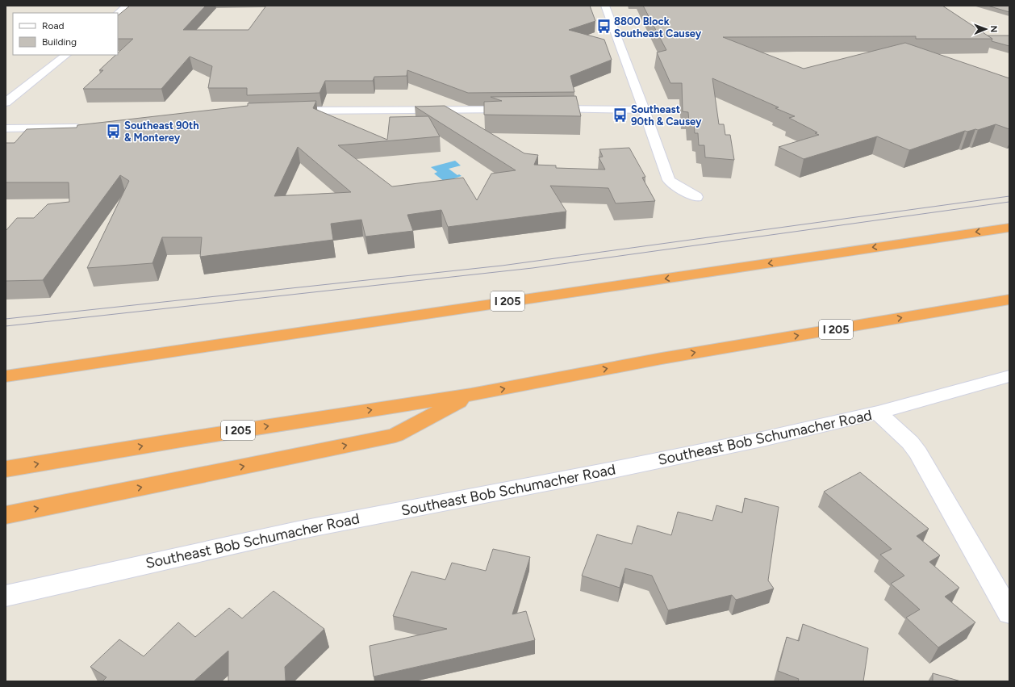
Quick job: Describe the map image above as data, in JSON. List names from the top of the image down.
{
  "streets": {
    "highway": ["I 205"],
    "street": ["Southeast Bob Schumacher Road"]
  },
  "places": {
    "bus stop": ["8800 Block Southeast Causey", "Southeast 90th & Causey", "Southeast 90th & Monterey"]
  },
  "legend": ["Road", "Building"],
  "north": "right"
}
